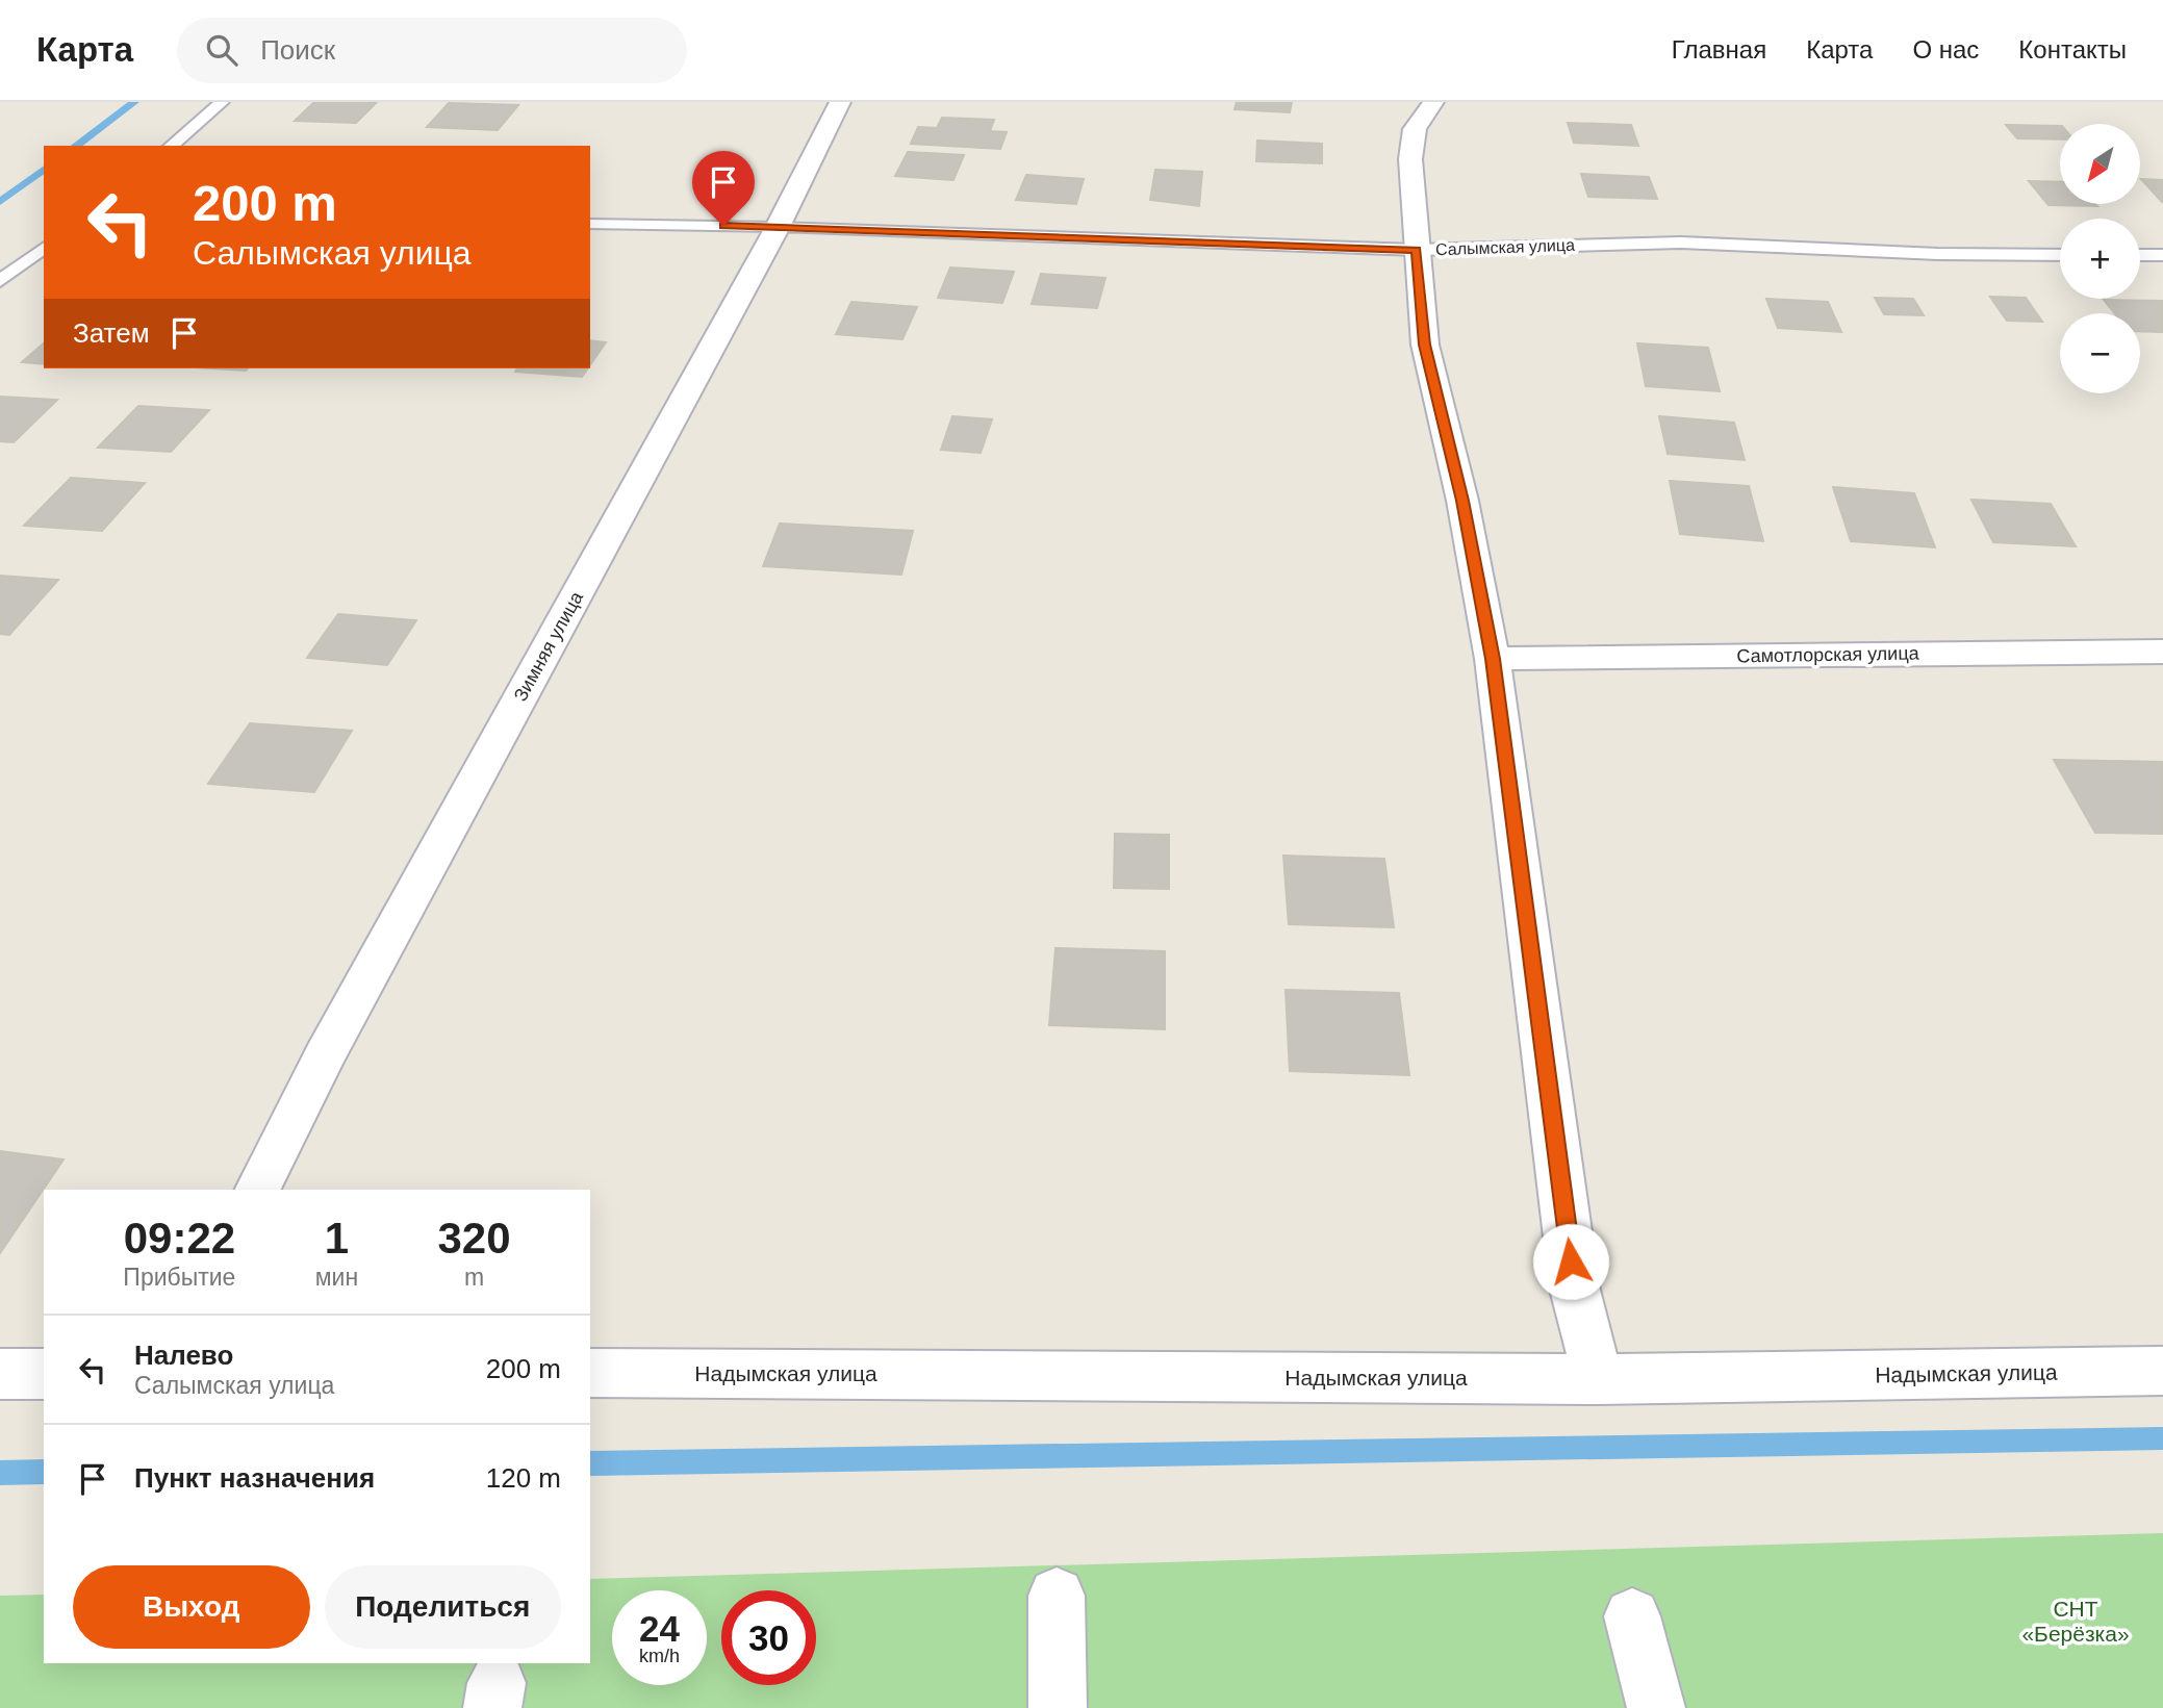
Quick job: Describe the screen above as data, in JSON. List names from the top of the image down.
{
  "streets": {
    "street": ["Зимняя улица", "Самотлорская улица", "Надымская улица"],
    "lane": ["Салымская улица"]
  },
  "crossings": [
    ["Салымская улица", "Зимняя улица"]
  ],
  "parks": ["СНТ «Берёзка»"],
  "north": "bottom left",
  "page": {
    "header": "Карта",
    "search": "Поиск",
    "nav": [
      "Главная",
      "Карта",
      "О нас",
      "Контакты"
    ],
    "map_buttons": ["+", "−"],
    "turn": ["200 m", "Салымская улица"],
    "then": "Затем",
    "eta": [
      "09:22",
      "Прибытие",
      "1",
      "мин",
      "320",
      "m"
    ],
    "list": [
      {
        "name": "Налево",
        "note": "Салымская улица",
        "value": "200 m"
      },
      {
        "name": "Пункт назначения",
        "value": "120 m"
      }
    ],
    "buttons": ["Выход", "Поделиться"],
    "speed": "24 km/h",
    "limit": "30"
  }
}
